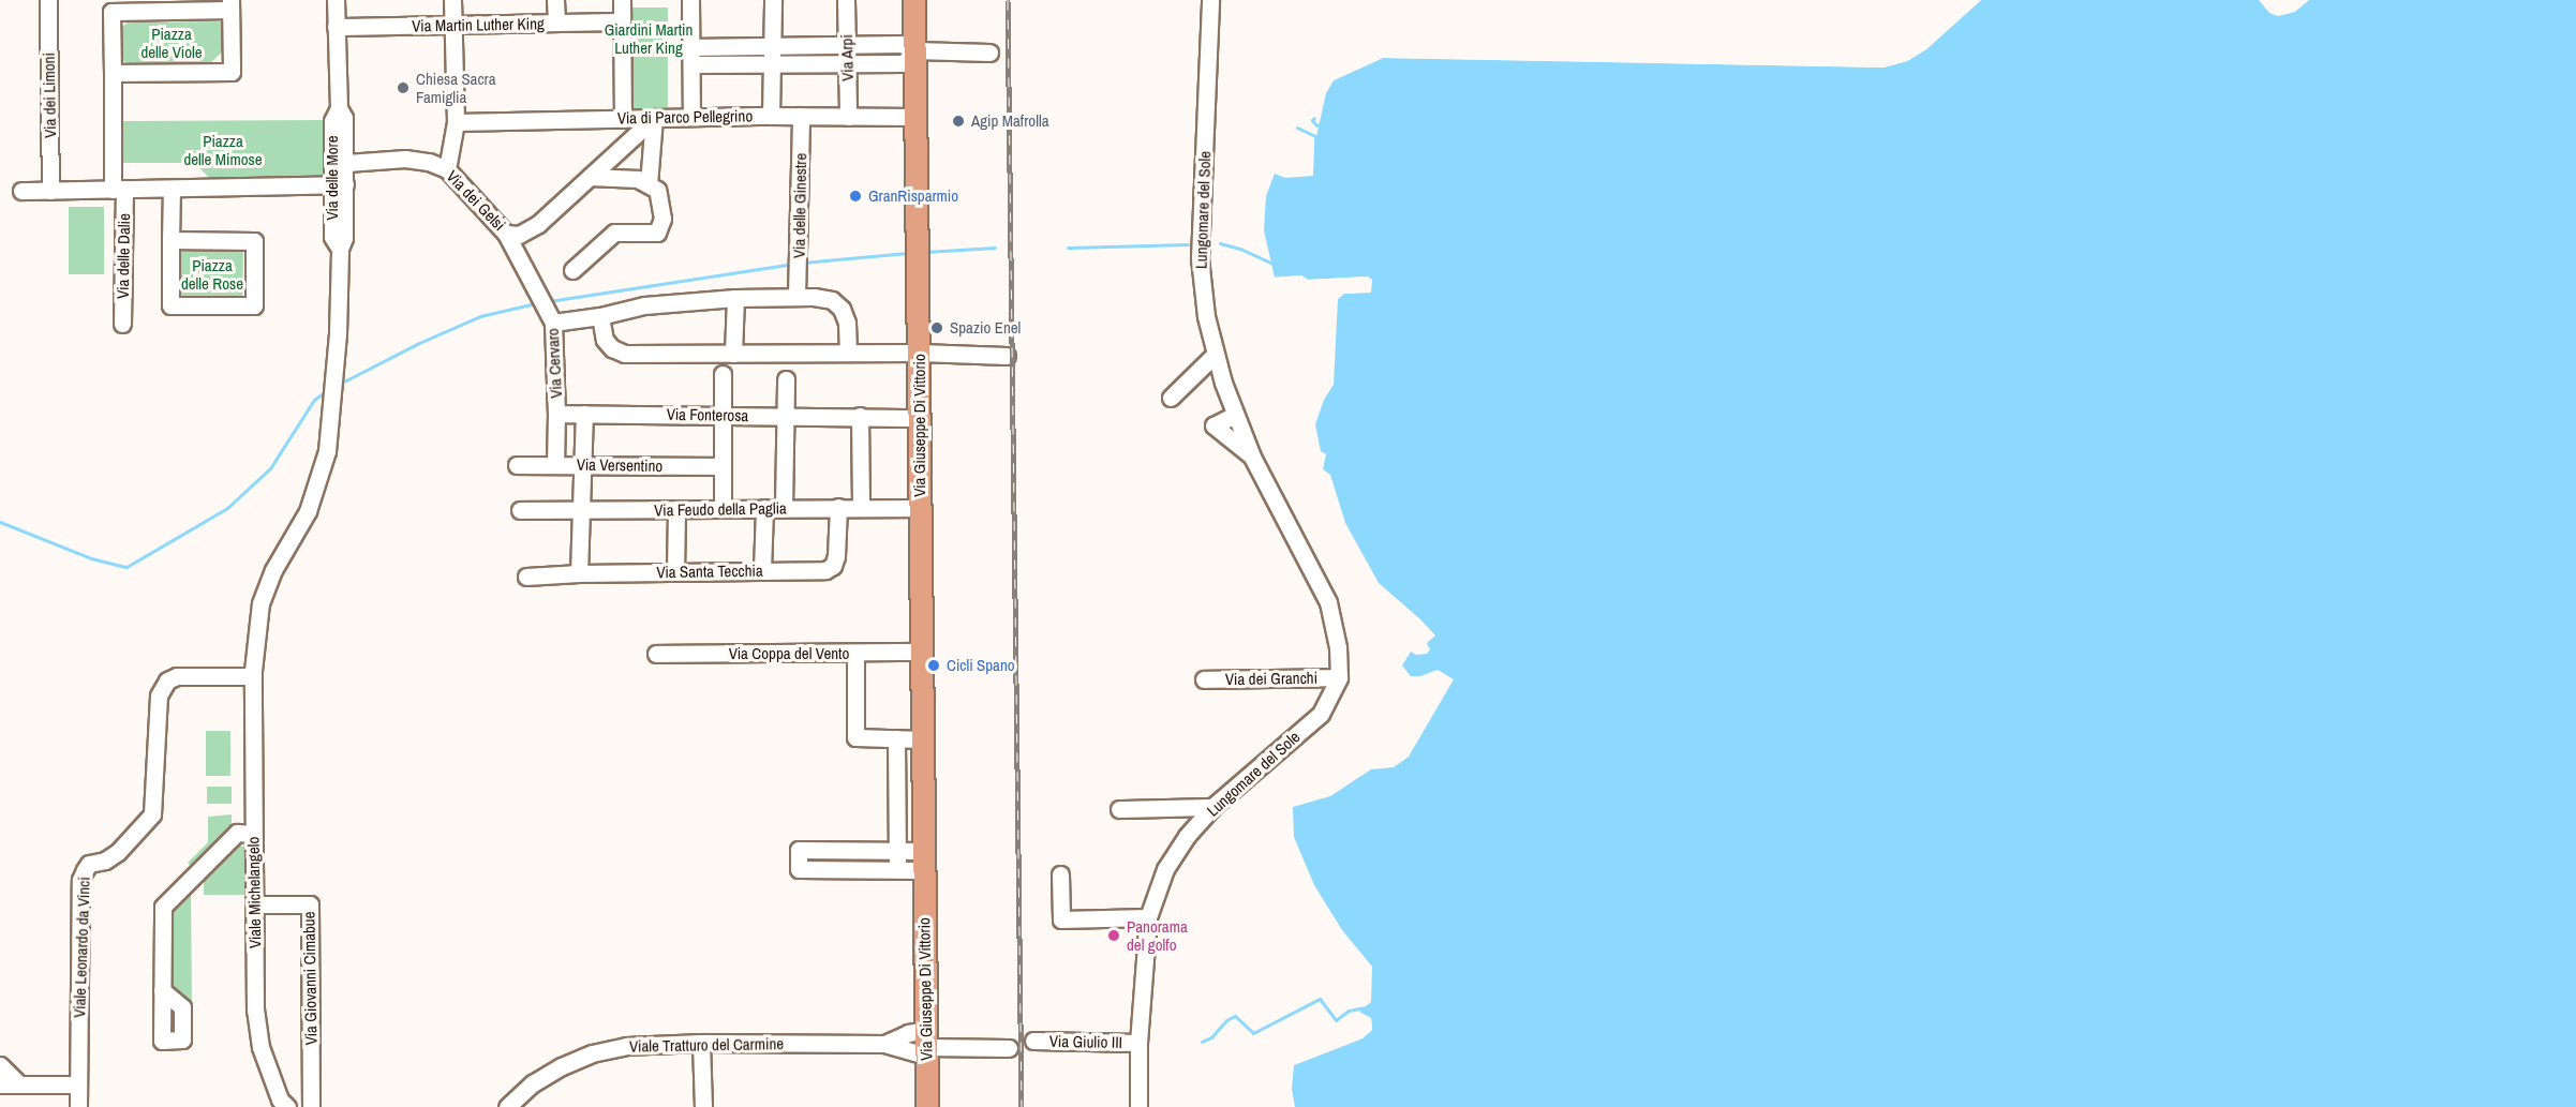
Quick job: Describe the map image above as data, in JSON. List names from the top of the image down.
{
  "streets": {
    "main road": ["Via Giuseppe Di Vittorio"],
    "street": [
      "Via Martin Luther King",
      "Via Arpi",
      "Via dei Limoni",
      "Via di Parco Pellegrino",
      "Via delle More",
      "Via dei Gelsi",
      "Via delle Ginestre",
      "Lungomare del Sole",
      "Via delle Dalie",
      "Via Cervaro",
      "Via Fonterosa",
      "Via Versentino",
      "Via Feudo della Paglia",
      "Via Santa Tecchia",
      "Via Coppa del Vento",
      "Via dei Granchi",
      "Viale Michelangelo",
      "Viale Leonardo da Vinci",
      "Via Giovanni Cimabue",
      "Via Giulio III",
      "Viale Tratturo del Carmine"
    ]
  },
  "crossings": [
    ["Via Martin Luther King", "Via delle More"],
    ["Via Arpi", "Via di Parco Pellegrino"],
    ["Via di Parco Pellegrino", "Via dei Gelsi"],
    ["Via di Parco Pellegrino", "Via delle Ginestre"],
    ["Via di Parco Pellegrino", "Via Giuseppe Di Vittorio"],
    ["Via delle More", "Via dei Gelsi"],
    ["Via delle More", "Viale Michelangelo"],
    ["Via dei Gelsi", "Via Cervaro"],
    ["Lungomare del Sole", "Via dei Granchi"],
    ["Lungomare del Sole", "Via Giulio III"],
    ["Via Cervaro", "Via Fonterosa"],
    ["Via Cervaro", "Via Versentino"],
    ["Via Fonterosa", "Via Giuseppe Di Vittorio"],
    ["Via Giuseppe Di Vittorio", "Via Feudo della Paglia"],
    ["Via Giuseppe Di Vittorio", "Via Coppa del Vento"],
    ["Via Giuseppe Di Vittorio", "Viale Tratturo del Carmine"],
    ["Via Feudo della Paglia", "Via Santa Tecchia"],
    ["Viale Michelangelo", "Viale Leonardo da Vinci"],
    ["Viale Michelangelo", "Via Giovanni Cimabue"]
  ],
  "parks": [
    "Giardini Martin Luther King",
    "Piazza delle Viole",
    "Piazza delle Mimose",
    "Piazza delle Rose"
  ],
  "places": [
    "Chiesa Sacra Famiglia",
    "Agip Mafrolla",
    "GranRisparmio",
    "Spazio Enel",
    "Cicli Spano",
    "Panorama del golfo"
  ]
}
